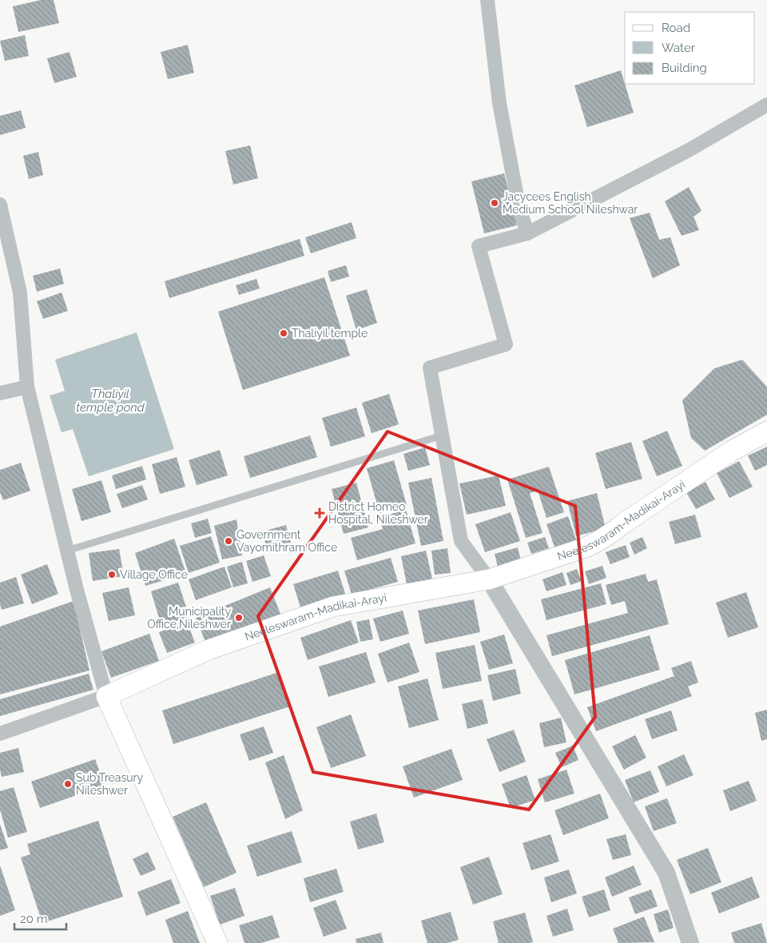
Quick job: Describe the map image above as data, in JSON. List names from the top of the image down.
{
  "streets": {
    "main road": ["Neeleswaram-Madikai-Arayi"]
  },
  "water": ["Thaliyil temple pond"],
  "places": {
    "other": [
      "Jacycees English Medium School Nileshwar",
      "Thaliyil temple",
      "Government Vayomithram Office",
      "Village Office",
      "Municipality Office,Nileshwer",
      "Sub Treasury Nileshwer"
    ],
    "health": ["District Homeo Hospital, Nileshwer"]
  },
  "legend": ["Road", "Water", "Building"],
  "scale_bar": "20 m"
}
